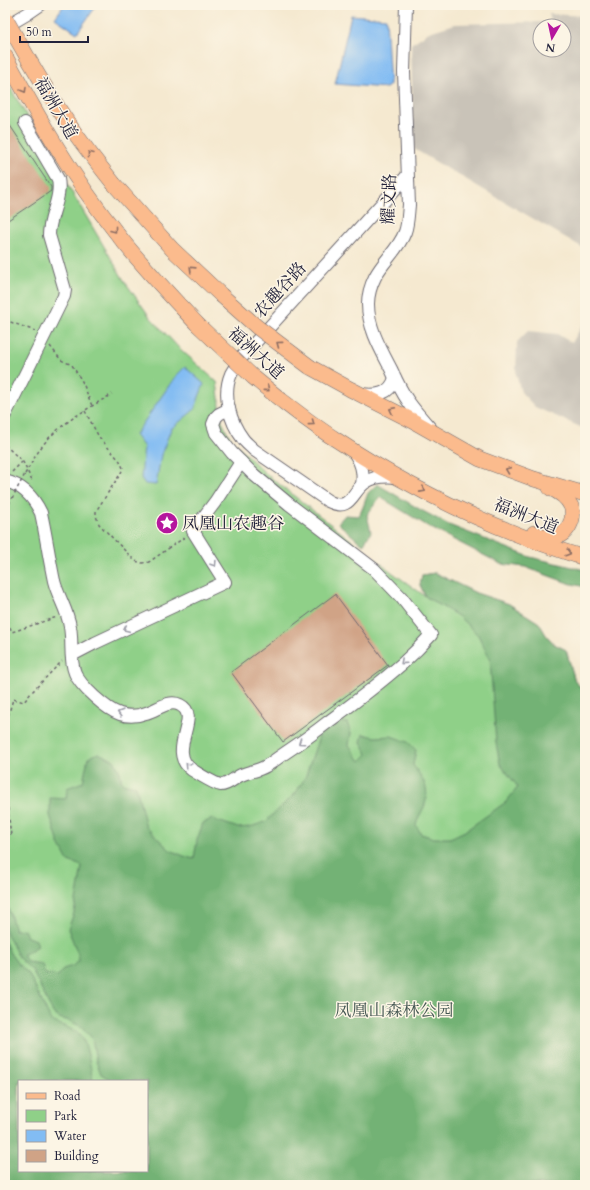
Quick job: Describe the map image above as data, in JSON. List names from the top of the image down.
{
  "streets": {
    "main road": ["福洲大道"],
    "street": ["耀文路", "农趣谷路"]
  },
  "crossings": [
    ["福洲大道", "耀文路"],
    ["耀文路", "农趣谷路"]
  ],
  "parks": ["凤凰山森林公园"],
  "places": {
    "place": ["凤凰山农趣谷"]
  },
  "legend": [
    "Road",
    "Park",
    "Water",
    "Building"
  ],
  "scale_bar": "50 m",
  "north": "bottom"
}
